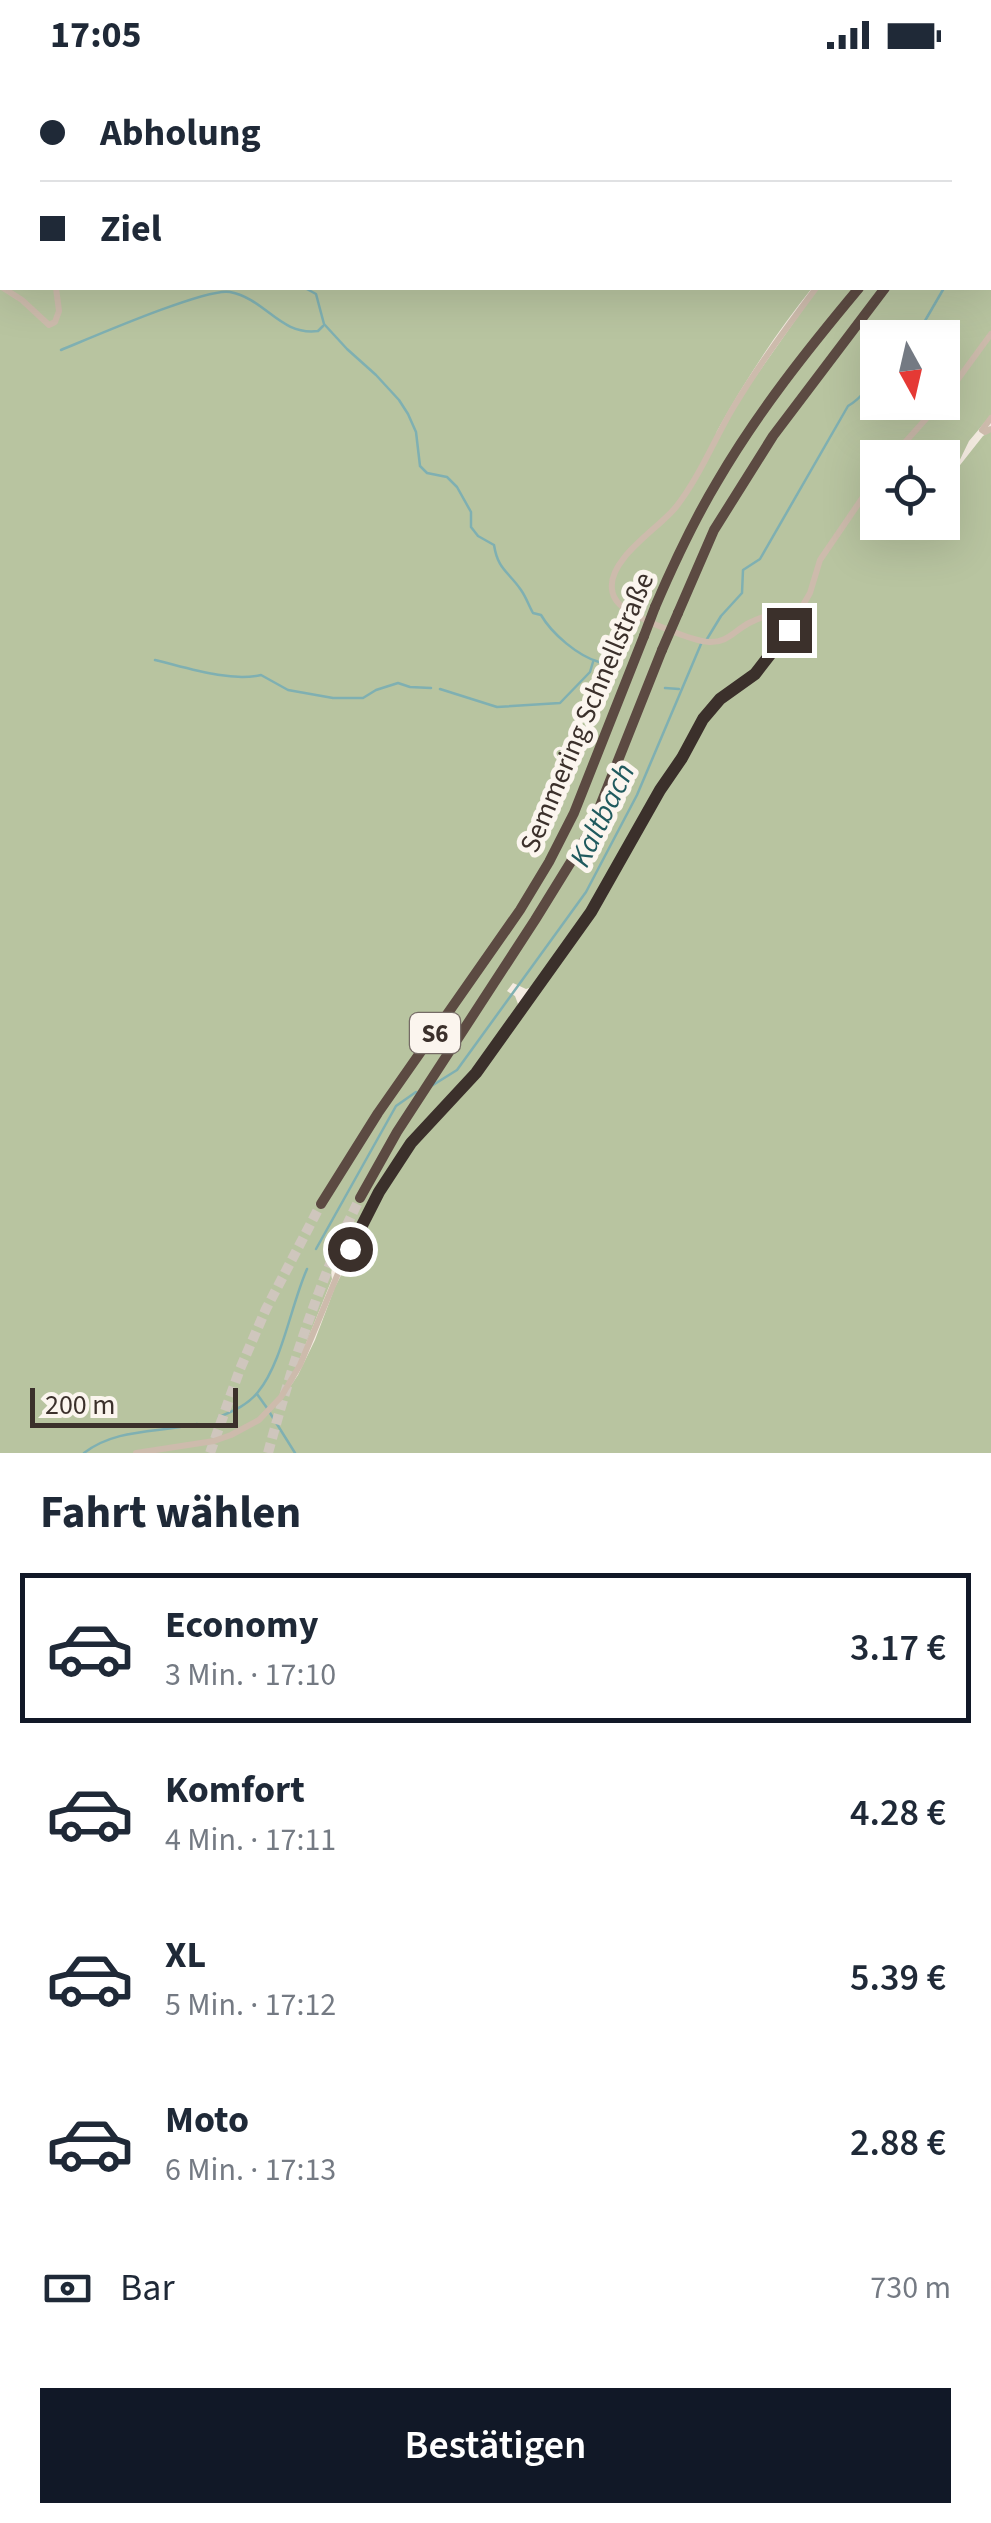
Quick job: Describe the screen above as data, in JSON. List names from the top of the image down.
{
  "streets": {
    "highway": ["Semmering Schnellstraße", "S6"]
  },
  "water": ["Kaltbach"],
  "scale_bar": "200 m",
  "north": "bottom",
  "page": {
    "status": "17:05",
    "banner": ["Abholung", "Ziel"],
    "scale": "200 m",
    "heading": "Fahrt wählen",
    "list": [
      {
        "name": "Economy",
        "note": "3 Min. · 17:10",
        "value": "3.17 €"
      },
      {
        "name": "Komfort",
        "note": "4 Min. · 17:11",
        "value": "4.28 €"
      },
      {
        "name": "XL",
        "note": "5 Min. · 17:12",
        "value": "5.39 €"
      },
      {
        "name": "Moto",
        "note": "6 Min. · 17:13",
        "value": "2.88 €"
      }
    ],
    "pay": ["Bar", "730 m"],
    "buttons": "Bestätigen"
  }
}
